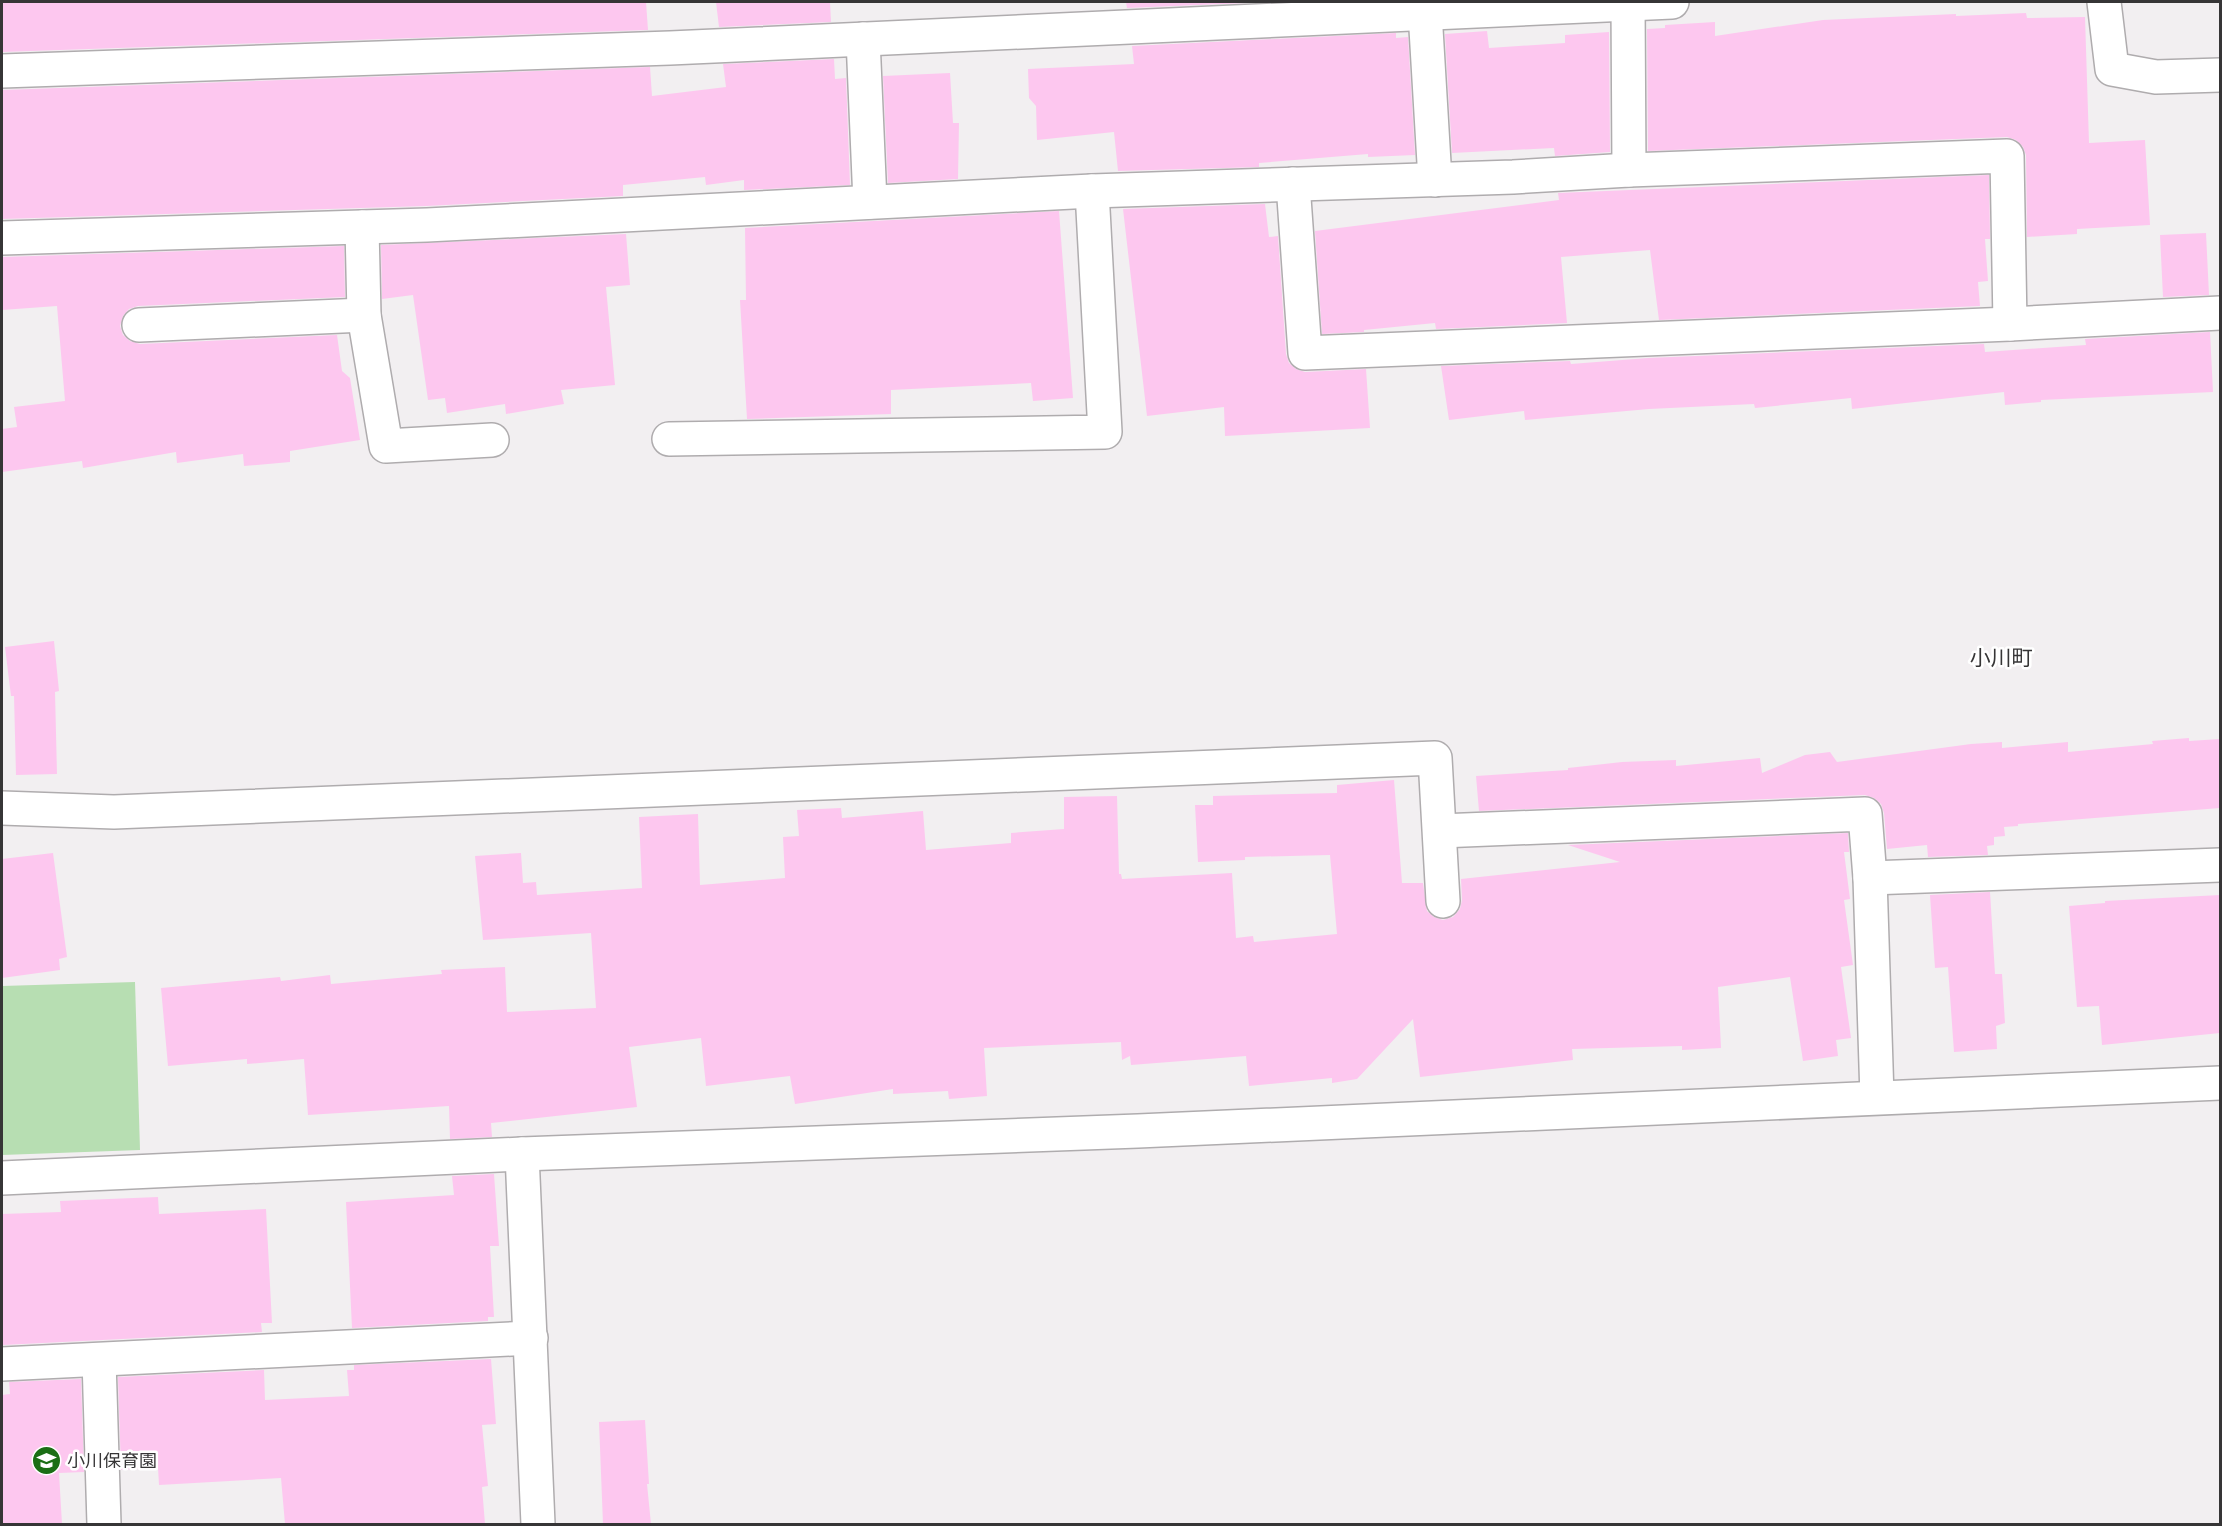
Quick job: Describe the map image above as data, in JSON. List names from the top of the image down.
{
  "districts": ["小川町"],
  "places": {
    "school or university": ["小川保育園"]
  }
}
